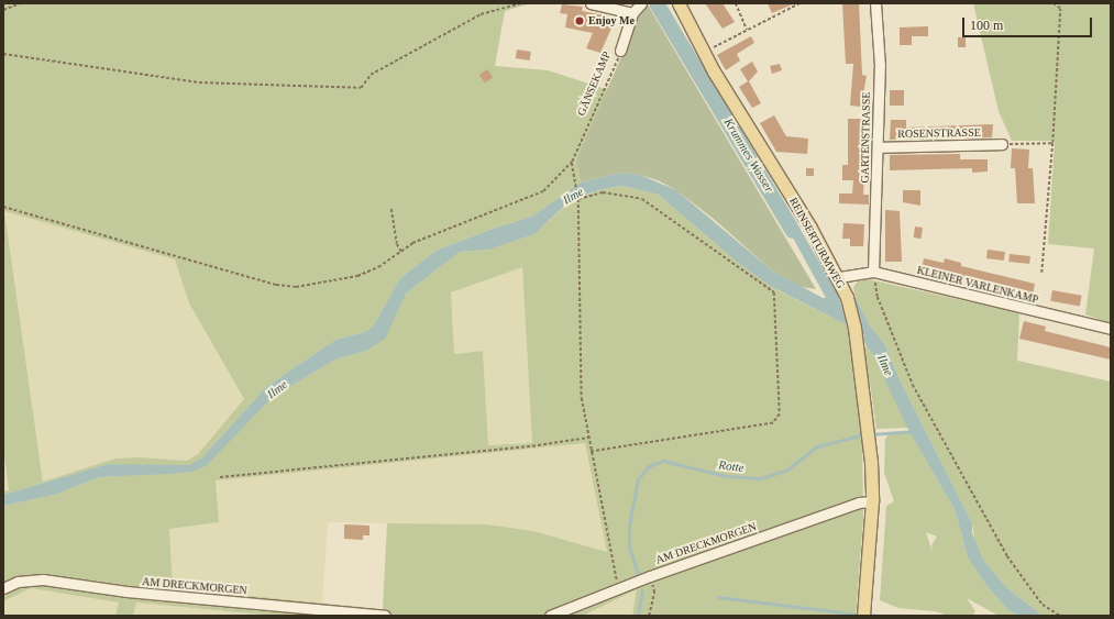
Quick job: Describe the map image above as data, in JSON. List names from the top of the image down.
{
  "streets": {
    "main road": ["REINSERTURMWEG"],
    "street": [
      "GÄNSEKAMP",
      "ROSENSTRASSE",
      "GARTENSTRASSE",
      "KLEINER VARLENKAMP",
      "AM DRECKMORGEN"
    ]
  },
  "crossings": [
    ["ROSENSTRASSE", "GARTENSTRASSE"],
    ["GARTENSTRASSE", "KLEINER VARLENKAMP"],
    ["REINSERTURMWEG", "KLEINER VARLENKAMP"],
    ["REINSERTURMWEG", "AM DRECKMORGEN"]
  ],
  "water": ["Krummes Wasser", "Ilme", "Rotte"],
  "places": ["Enjoy Me"],
  "scale_bar": "100 m"
}
